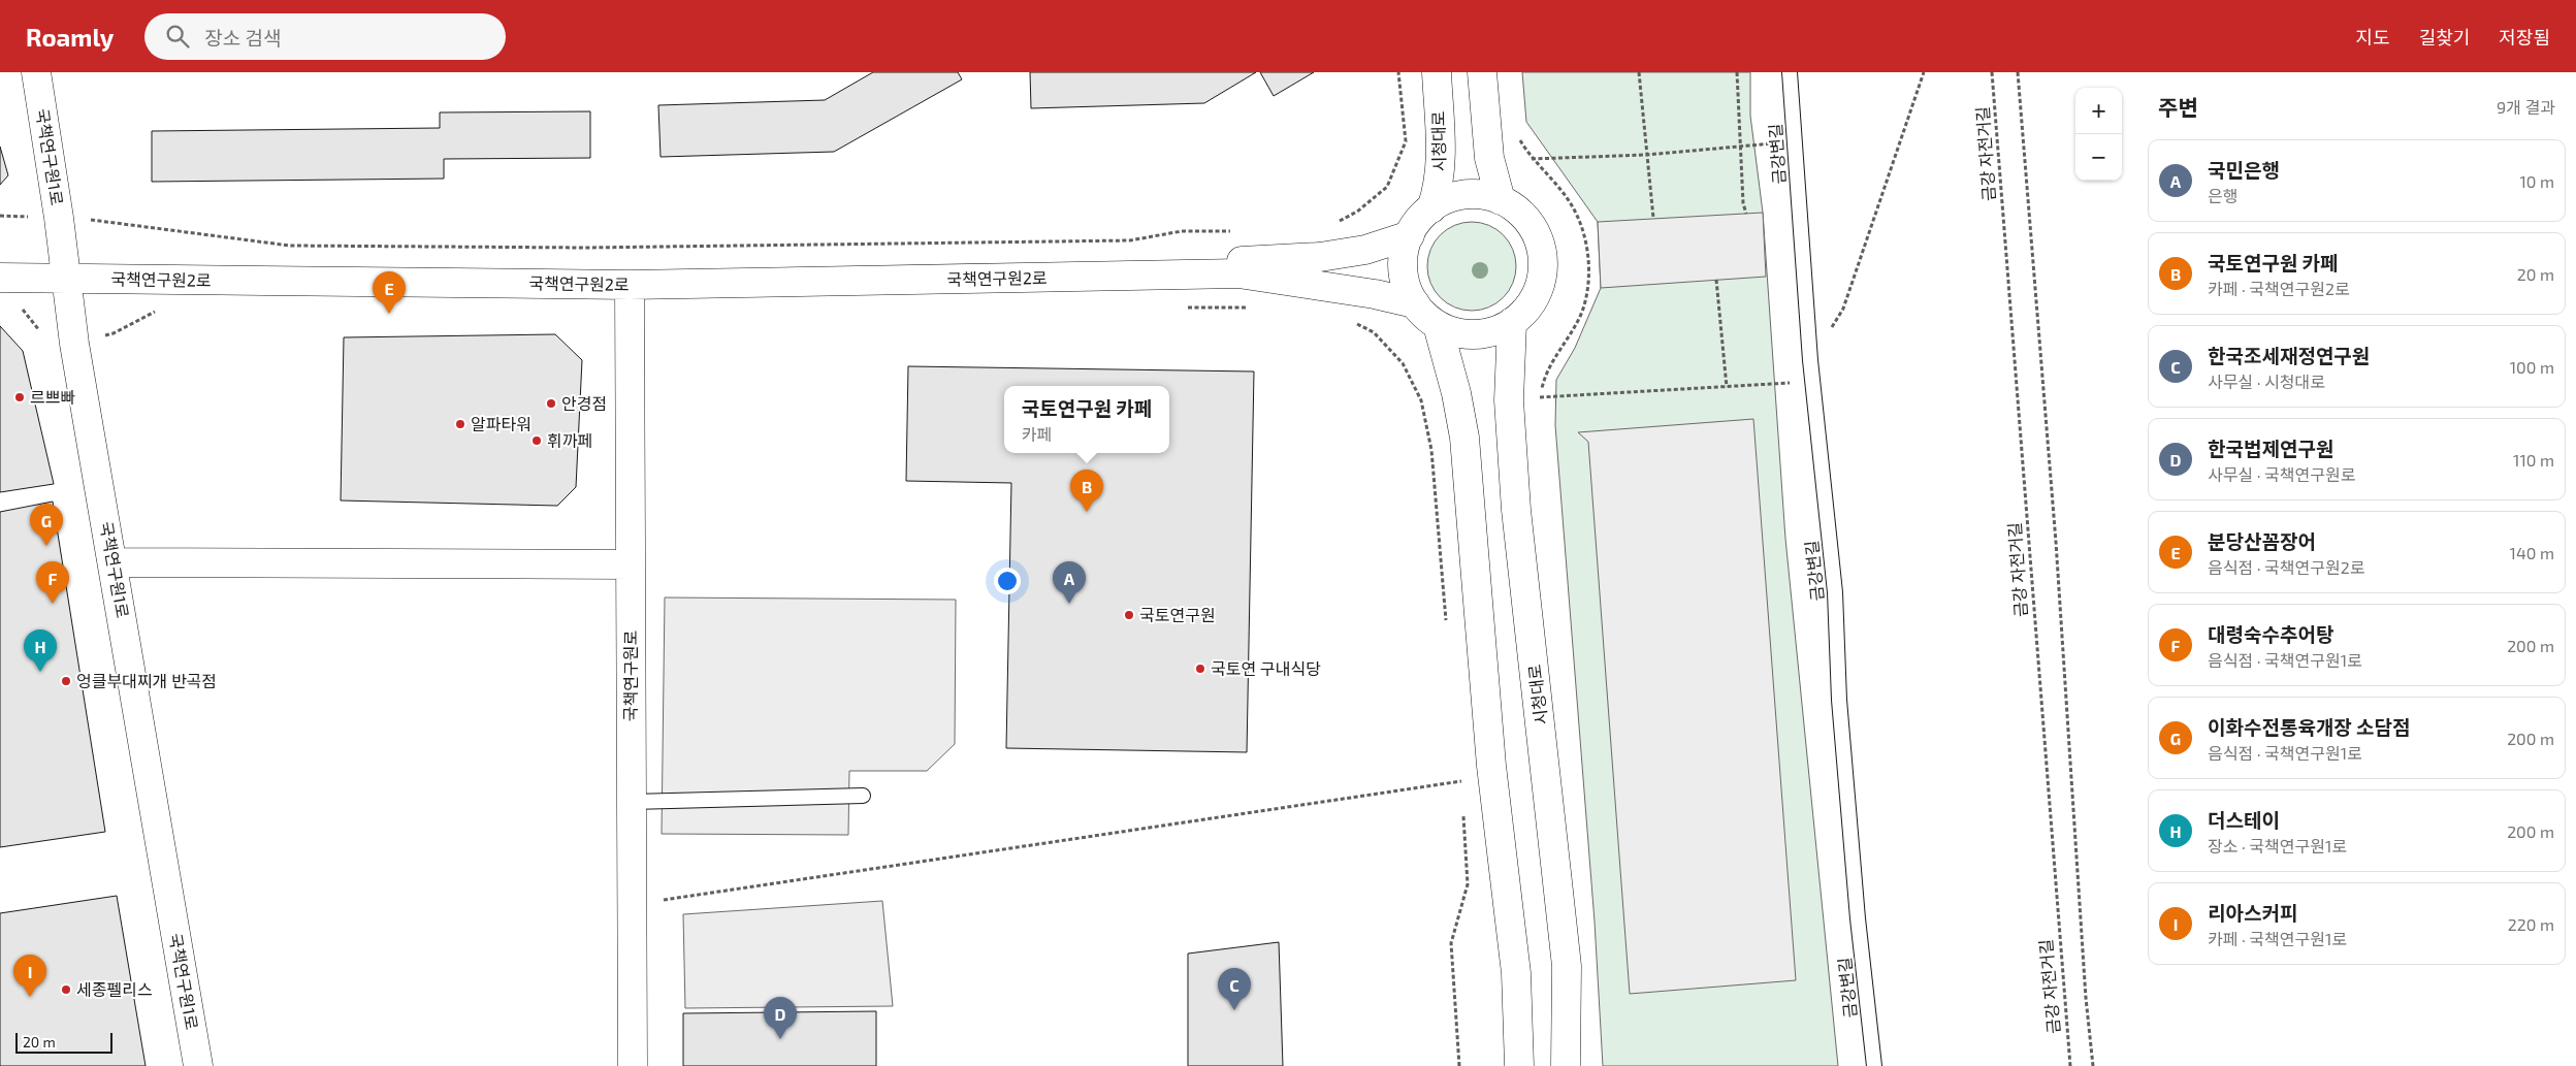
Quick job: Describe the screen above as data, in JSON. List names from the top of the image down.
{
  "streets": {
    "street": [
      "시청대로",
      "국책연구원1로",
      "국책연구원2로",
      "국책연구원로"
    ],
    "lane": ["금강변길"],
    "path": ["금강 자전거길"]
  },
  "crossings": [
    ["국책연구원1로", "국책연구원2로"],
    ["국책연구원2로", "국책연구원로"]
  ],
  "places": [
    "르쁘빠",
    "안경점",
    "알파타워",
    "휘까페",
    "국토연구원",
    "국토연 구내식당",
    "엉클부대찌개 반곡점",
    "세종펠리스"
  ],
  "scale_bar": "20 m",
  "page": {
    "header": "Roamly",
    "search": "장소 검색",
    "nav": ["지도", "길찾기", "저장됨"],
    "heading": ["주변", "9개 결과"],
    "map_buttons": ["+", "−"],
    "list": [
      {
        "mark": "A",
        "name": "국민은행",
        "note": "은행",
        "value": "10 m"
      },
      {
        "mark": "B",
        "name": "국토연구원 카페",
        "note": "카페 · 국책연구원2로",
        "value": "20 m"
      },
      {
        "mark": "C",
        "name": "한국조세재정연구원",
        "note": "사무실 · 시청대로",
        "value": "100 m"
      },
      {
        "mark": "D",
        "name": "한국법제연구원",
        "note": "사무실 · 국책연구원로",
        "value": "110 m"
      },
      {
        "mark": "E",
        "name": "분당산꼼장어",
        "note": "음식점 · 국책연구원2로",
        "value": "140 m"
      },
      {
        "mark": "F",
        "name": "대령숙수추어탕",
        "note": "음식점 · 국책연구원1로",
        "value": "200 m"
      },
      {
        "mark": "G",
        "name": "이화수전통육개장 소담점",
        "note": "음식점 · 국책연구원1로",
        "value": "200 m"
      },
      {
        "mark": "H",
        "name": "더스테이",
        "note": "장소 · 국책연구원1로",
        "value": "200 m"
      },
      {
        "mark": "I",
        "name": "리아스커피",
        "note": "카페 · 국책연구원1로",
        "value": "220 m"
      }
    ],
    "pins": [
      "E",
      "B",
      "G",
      "A",
      "F",
      "H",
      "I",
      "C",
      "D"
    ],
    "popup": ["국토연구원 카페", "카페"],
    "scale": "20 m"
  }
}
